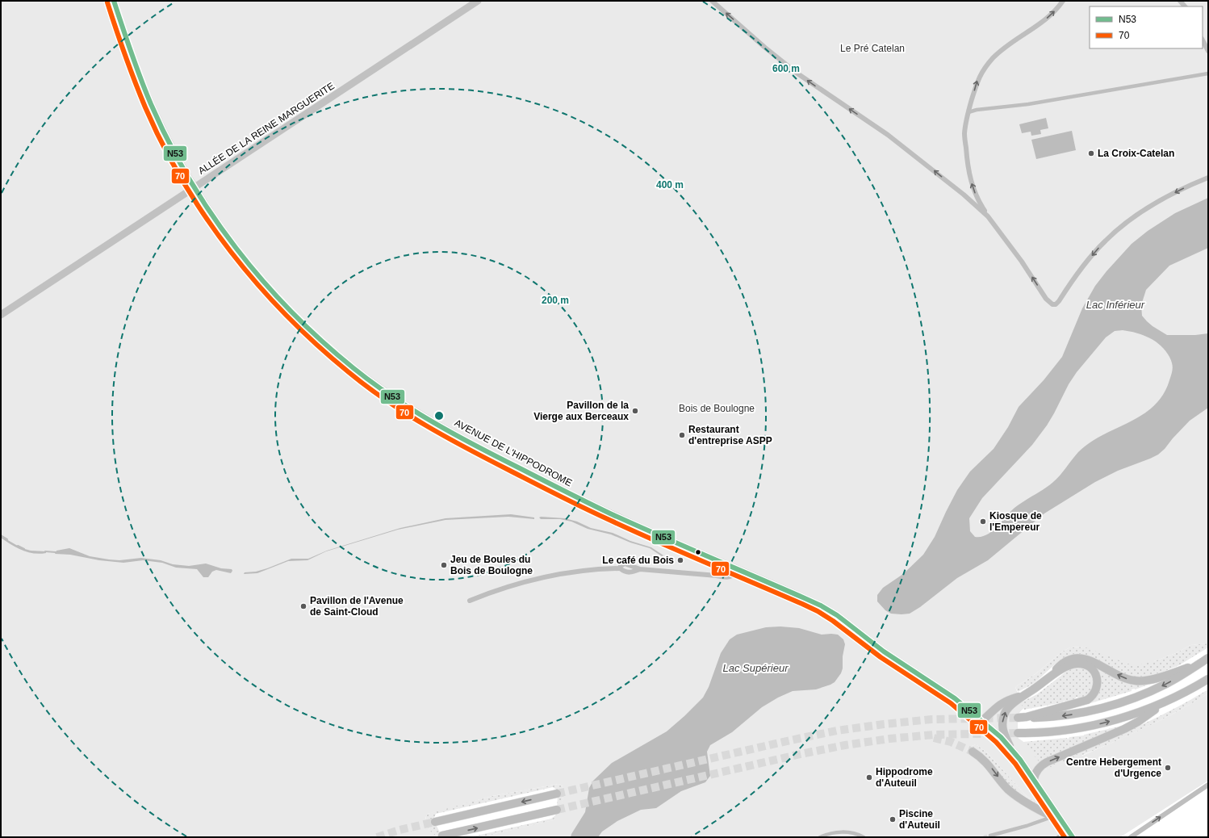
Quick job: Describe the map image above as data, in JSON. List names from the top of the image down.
{
  "streets": {
    "main road": ["ALLÉE DE LA REINE MARGUERITE", "AVENUE DE L'HIPPODROME"]
  },
  "crossings": [
    ["ALLÉE DE LA REINE MARGUERITE", "AVENUE DE L'HIPPODROME"]
  ],
  "water": ["Lac Inférieur", "Lac Supérieur"],
  "parks": ["Le Pré Catelan", "Bois de Boulogne"],
  "places": [
    "La Croix-Catelan",
    "Pavillon de la Vierge aux Berceaux",
    "Restaurant d'entreprise ASPP",
    "Kiosque de l'Empereur",
    "Le café du Bois",
    "Jeu de Boules du Bois de Boulogne",
    "Pavillon de l'Avenue de Saint-Cloud",
    "Centre Hebergement d'Urgence",
    "Hippodrome d'Auteuil",
    "Piscine d'Auteuil"
  ],
  "lines": ["transit line N53", "transit line 70"],
  "legend": ["N53", "70"],
  "rings": ["600 m", "400 m", "200 m"]
}
